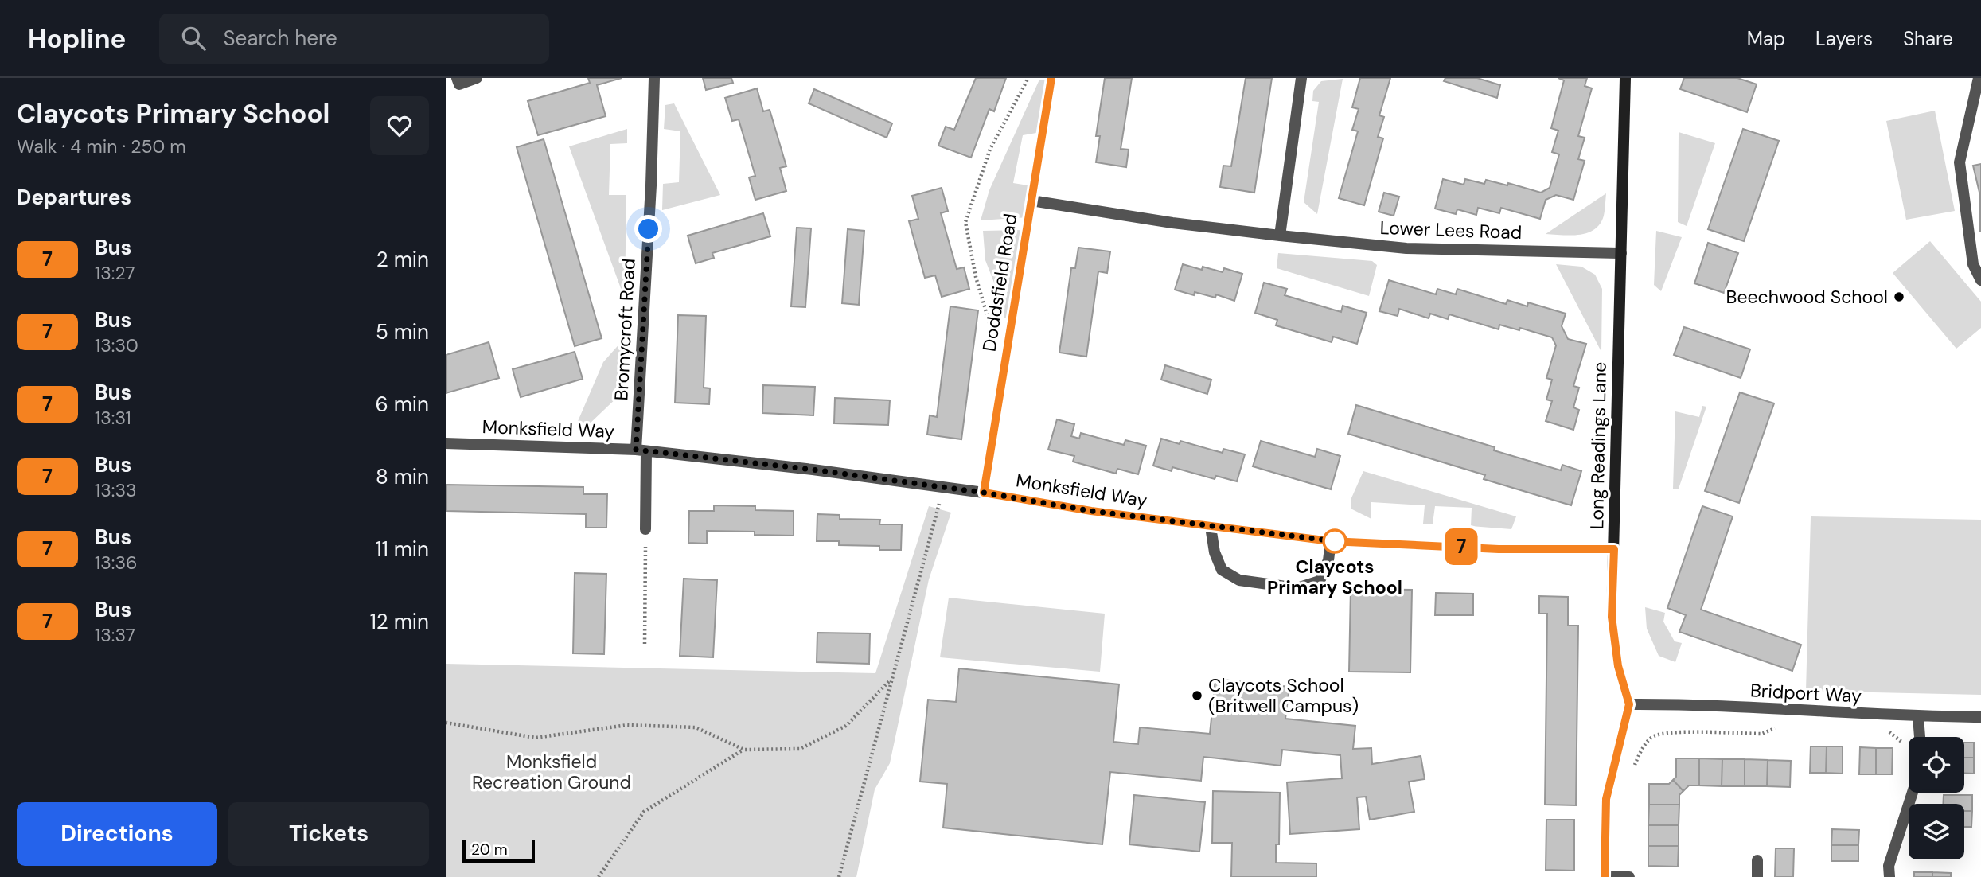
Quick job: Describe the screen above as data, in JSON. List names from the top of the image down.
{
  "streets": {
    "street": [
      "Lower Lees Road",
      "Doddsfield Road",
      "Bromycroft Road",
      "Monksfield Way",
      "Long Readings Lane",
      "Bridport Way"
    ]
  },
  "crossings": [
    ["Lower Lees Road", "Doddsfield Road"],
    ["Lower Lees Road", "Long Readings Lane"],
    ["Doddsfield Road", "Monksfield Way"],
    ["Bromycroft Road", "Monksfield Way"],
    ["Monksfield Way", "Long Readings Lane"],
    ["Long Readings Lane", "Bridport Way"]
  ],
  "parks": ["Monksfield Recreation Ground"],
  "places": ["Beechwood School", "Claycots Primary School", "Claycots School (Britwell Campus)"],
  "lines": ["bus line 7"],
  "scale_bar": "20 m",
  "page": {
    "header": "Hopline",
    "search": "Search here",
    "nav": ["Map", "Layers", "Share"],
    "heading": [
      ["Claycots Primary School", "Walk · 4 min · 250 m"],
      "Departures"
    ],
    "on_map": "7",
    "list": [
      {
        "mark": "7",
        "name": "Bus",
        "note": "13:27",
        "value": "2 min"
      },
      {
        "mark": "7",
        "name": "Bus",
        "note": "13:30",
        "value": "5 min"
      },
      {
        "mark": "7",
        "name": "Bus",
        "note": "13:31",
        "value": "6 min"
      },
      {
        "mark": "7",
        "name": "Bus",
        "note": "13:33",
        "value": "8 min"
      },
      {
        "mark": "7",
        "name": "Bus",
        "note": "13:36",
        "value": "11 min"
      },
      {
        "mark": "7",
        "name": "Bus",
        "note": "13:37",
        "value": "12 min"
      }
    ],
    "buttons": ["Directions", "Tickets"],
    "scale": "20 m"
  }
}
